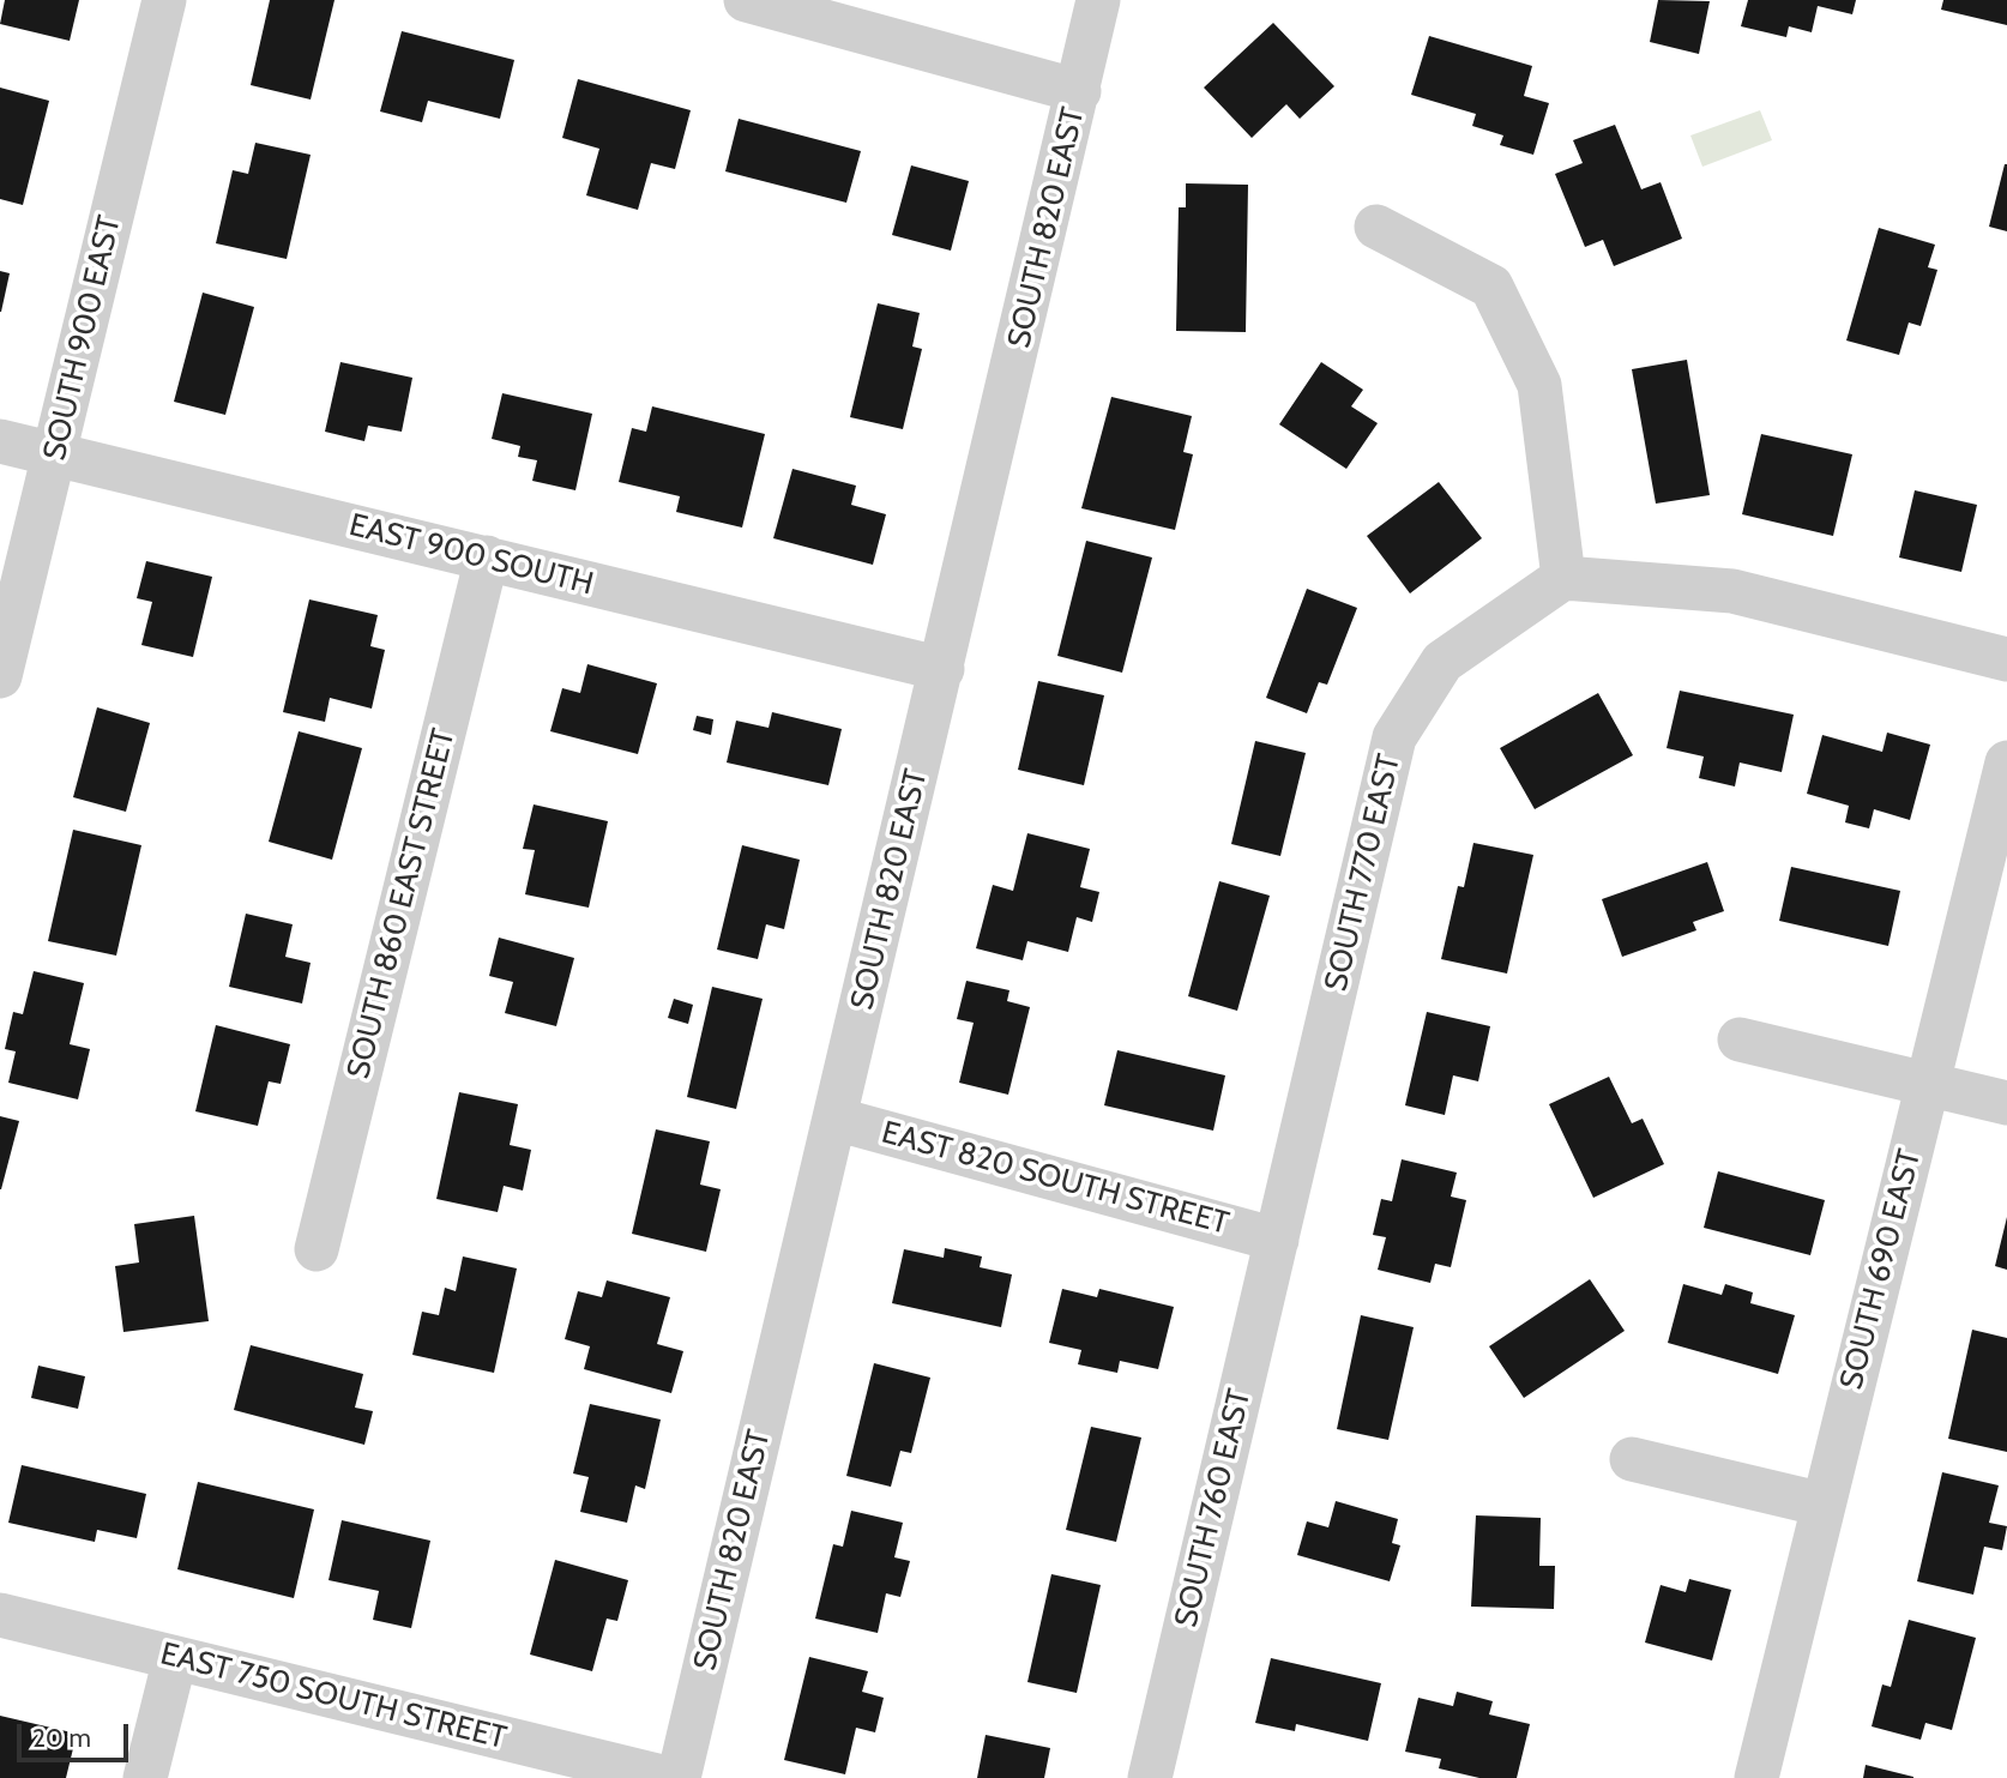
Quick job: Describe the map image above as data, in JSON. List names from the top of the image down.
{
  "streets": {
    "street": [
      "SOUTH 820 EAST",
      "SOUTH 900 EAST",
      "EAST 900 SOUTH",
      "SOUTH 770 EAST",
      "SOUTH 860 EAST STREET",
      "EAST 820 SOUTH STREET",
      "SOUTH 690 EAST",
      "SOUTH 760 EAST",
      "EAST 750 SOUTH STREET"
    ]
  },
  "crossings": [
    ["SOUTH 820 EAST", "EAST 900 SOUTH"],
    ["SOUTH 820 EAST", "EAST 820 SOUTH STREET"],
    ["SOUTH 900 EAST", "EAST 900 SOUTH"],
    ["EAST 900 SOUTH", "SOUTH 860 EAST STREET"],
    ["SOUTH 770 EAST", "EAST 820 SOUTH STREET"],
    ["SOUTH 770 EAST", "SOUTH 760 EAST"],
    ["EAST 820 SOUTH STREET", "SOUTH 760 EAST"]
  ],
  "scale_bar": "20 m"
}
